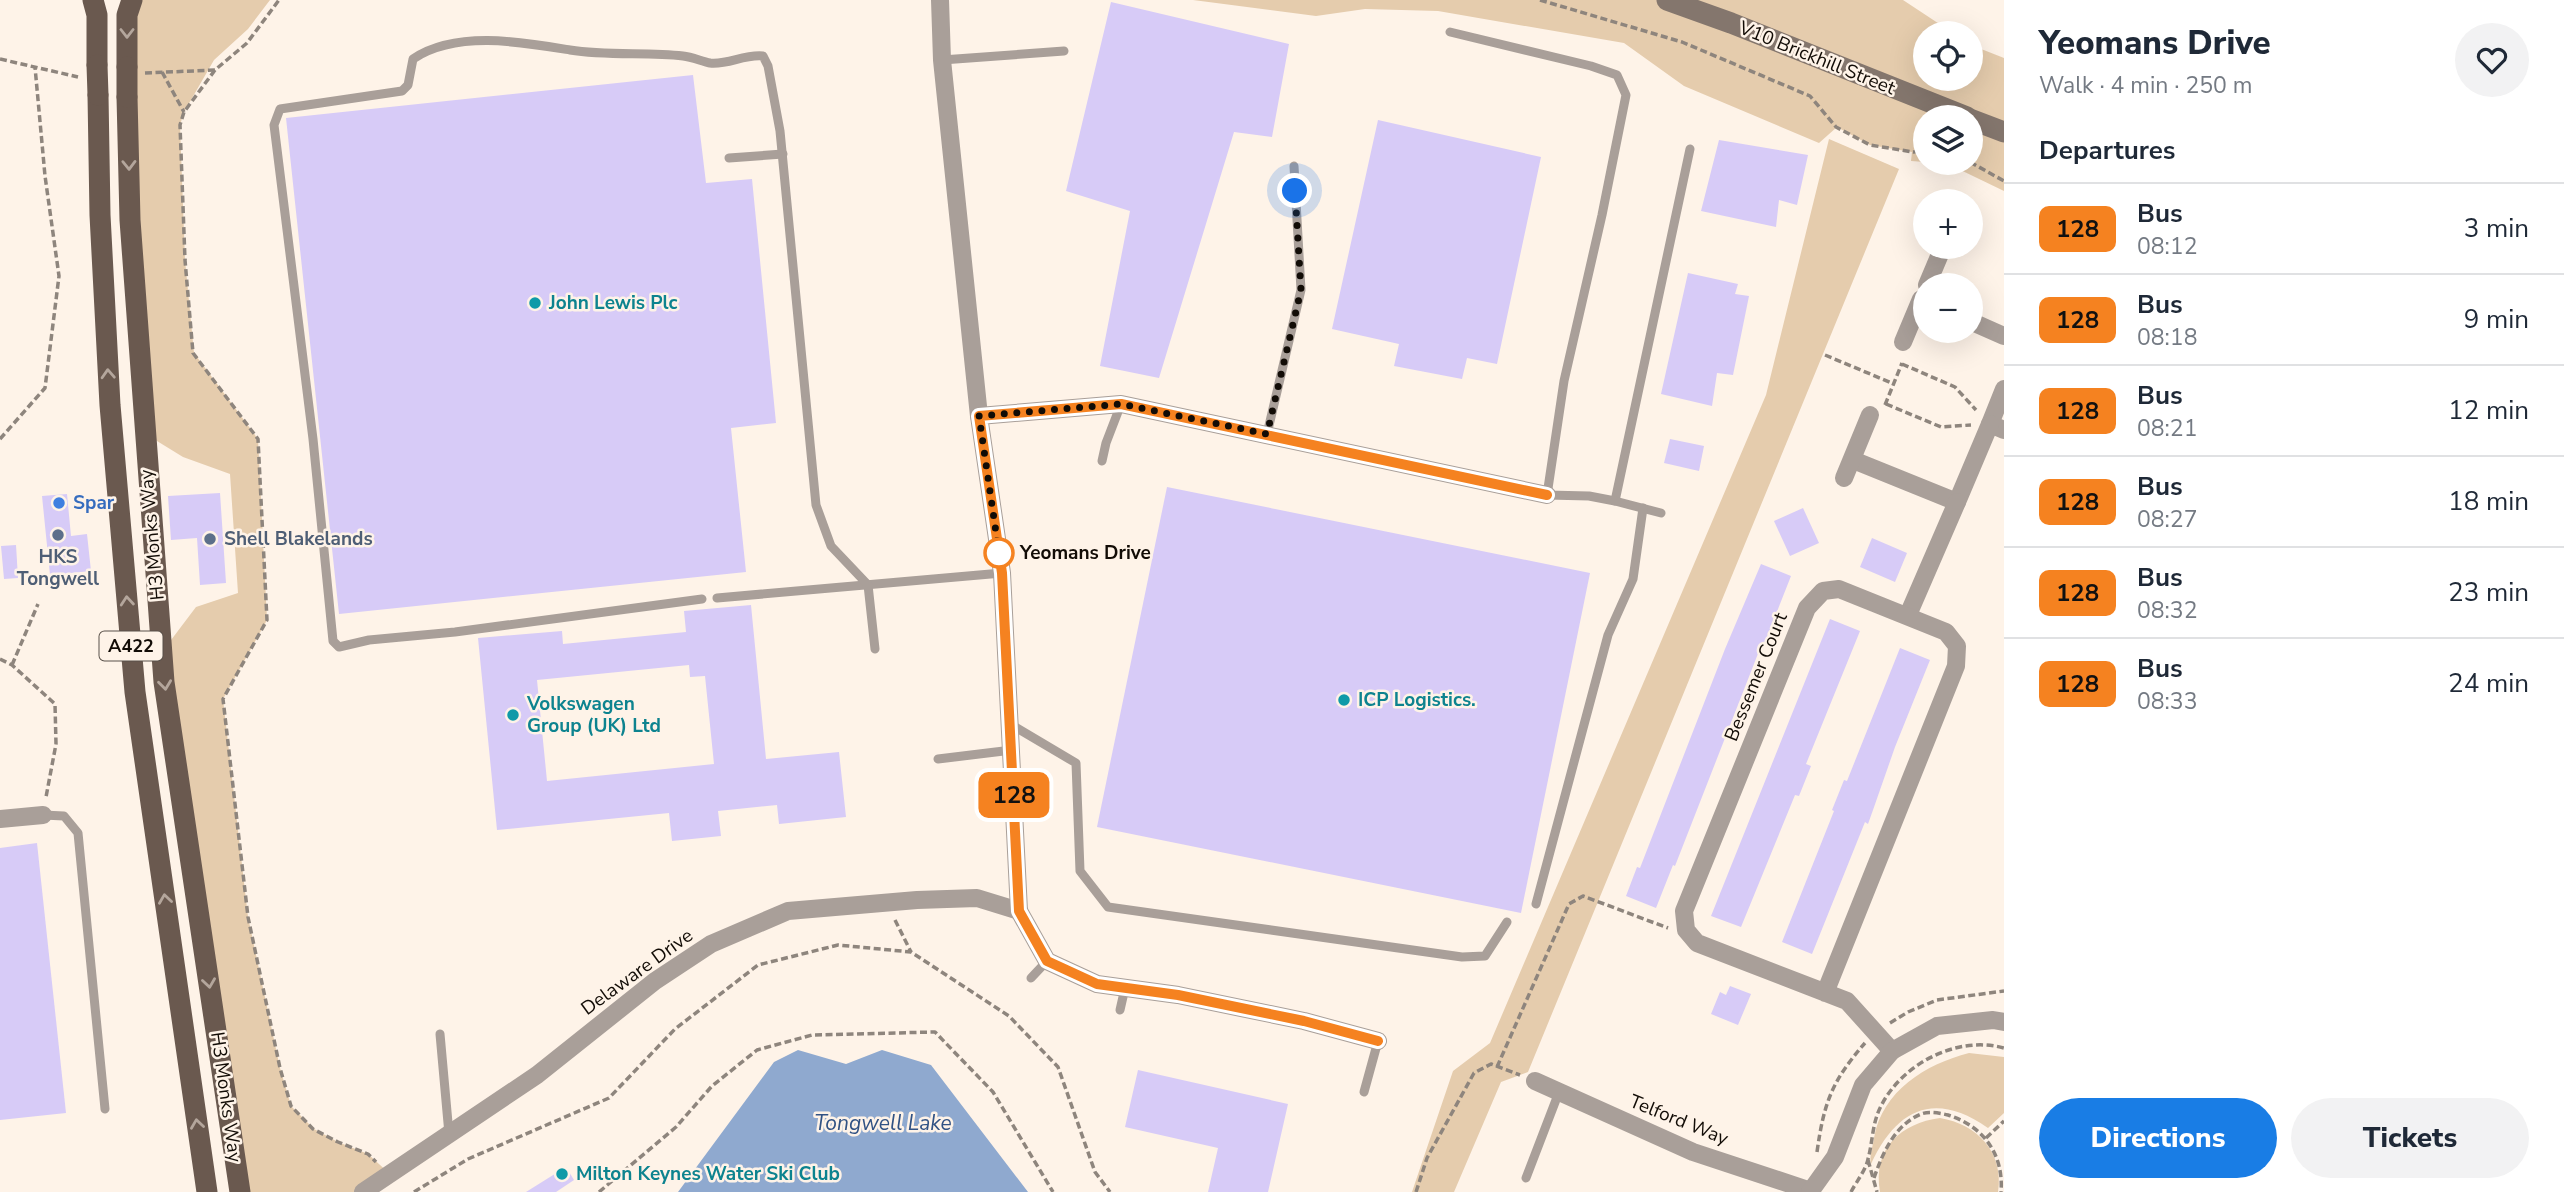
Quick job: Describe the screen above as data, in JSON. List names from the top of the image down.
{
  "streets": {
    "main road": ["H3 Monks Way", "A422"],
    "street": [
      "V10 Brickhill Street",
      "Bessemer Court",
      "Delaware Drive",
      "Telford Way"
    ]
  },
  "water": ["Tongwell Lake"],
  "places": [
    "John Lewis Plc",
    "Spar",
    "HKS Tongwell",
    "Shell Blakelands",
    "Yeomans Drive",
    "ICP Logistics.",
    "Volkswagen Group (UK) Ltd",
    "Milton Keynes Water Ski Club"
  ],
  "lines": ["bus line 128"],
  "page": {
    "on_map": "128",
    "heading": [
      ["Yeomans Drive", "Walk · 4 min · 250 m"],
      "Departures"
    ],
    "map_buttons": ["+", "−"],
    "list": [
      {
        "mark": "128",
        "name": "Bus",
        "note": "08:12",
        "value": "3 min"
      },
      {
        "mark": "128",
        "name": "Bus",
        "note": "08:18",
        "value": "9 min"
      },
      {
        "mark": "128",
        "name": "Bus",
        "note": "08:21",
        "value": "12 min"
      },
      {
        "mark": "128",
        "name": "Bus",
        "note": "08:27",
        "value": "18 min"
      },
      {
        "mark": "128",
        "name": "Bus",
        "note": "08:32",
        "value": "23 min"
      },
      {
        "mark": "128",
        "name": "Bus",
        "note": "08:33",
        "value": "24 min"
      }
    ],
    "buttons": ["Directions", "Tickets"]
  }
}
